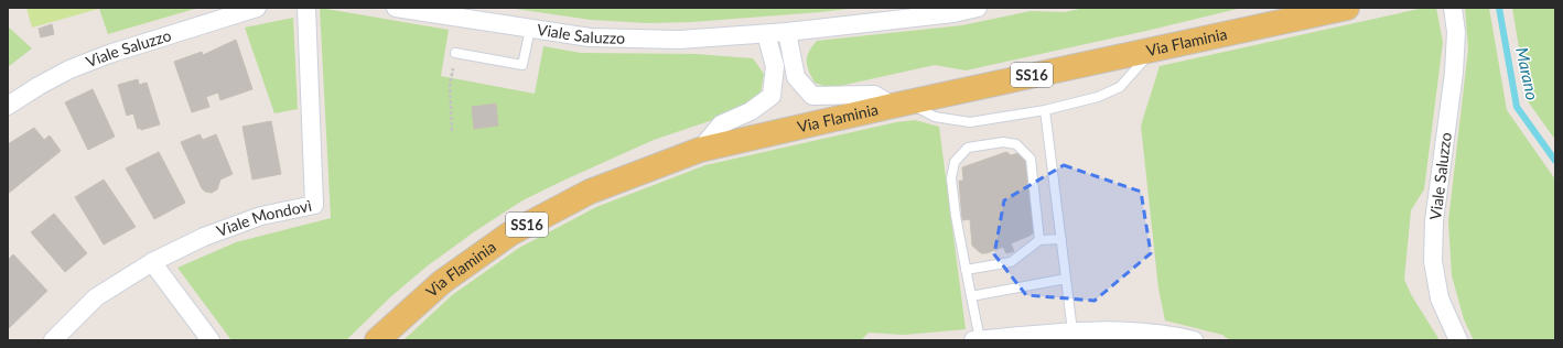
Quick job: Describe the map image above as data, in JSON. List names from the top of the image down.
{
  "streets": {
    "main road": ["Via Flaminia", "SS16"],
    "street": ["Viale Saluzzo", "Viale Mondovì"]
  },
  "water": ["Marano"]
}
